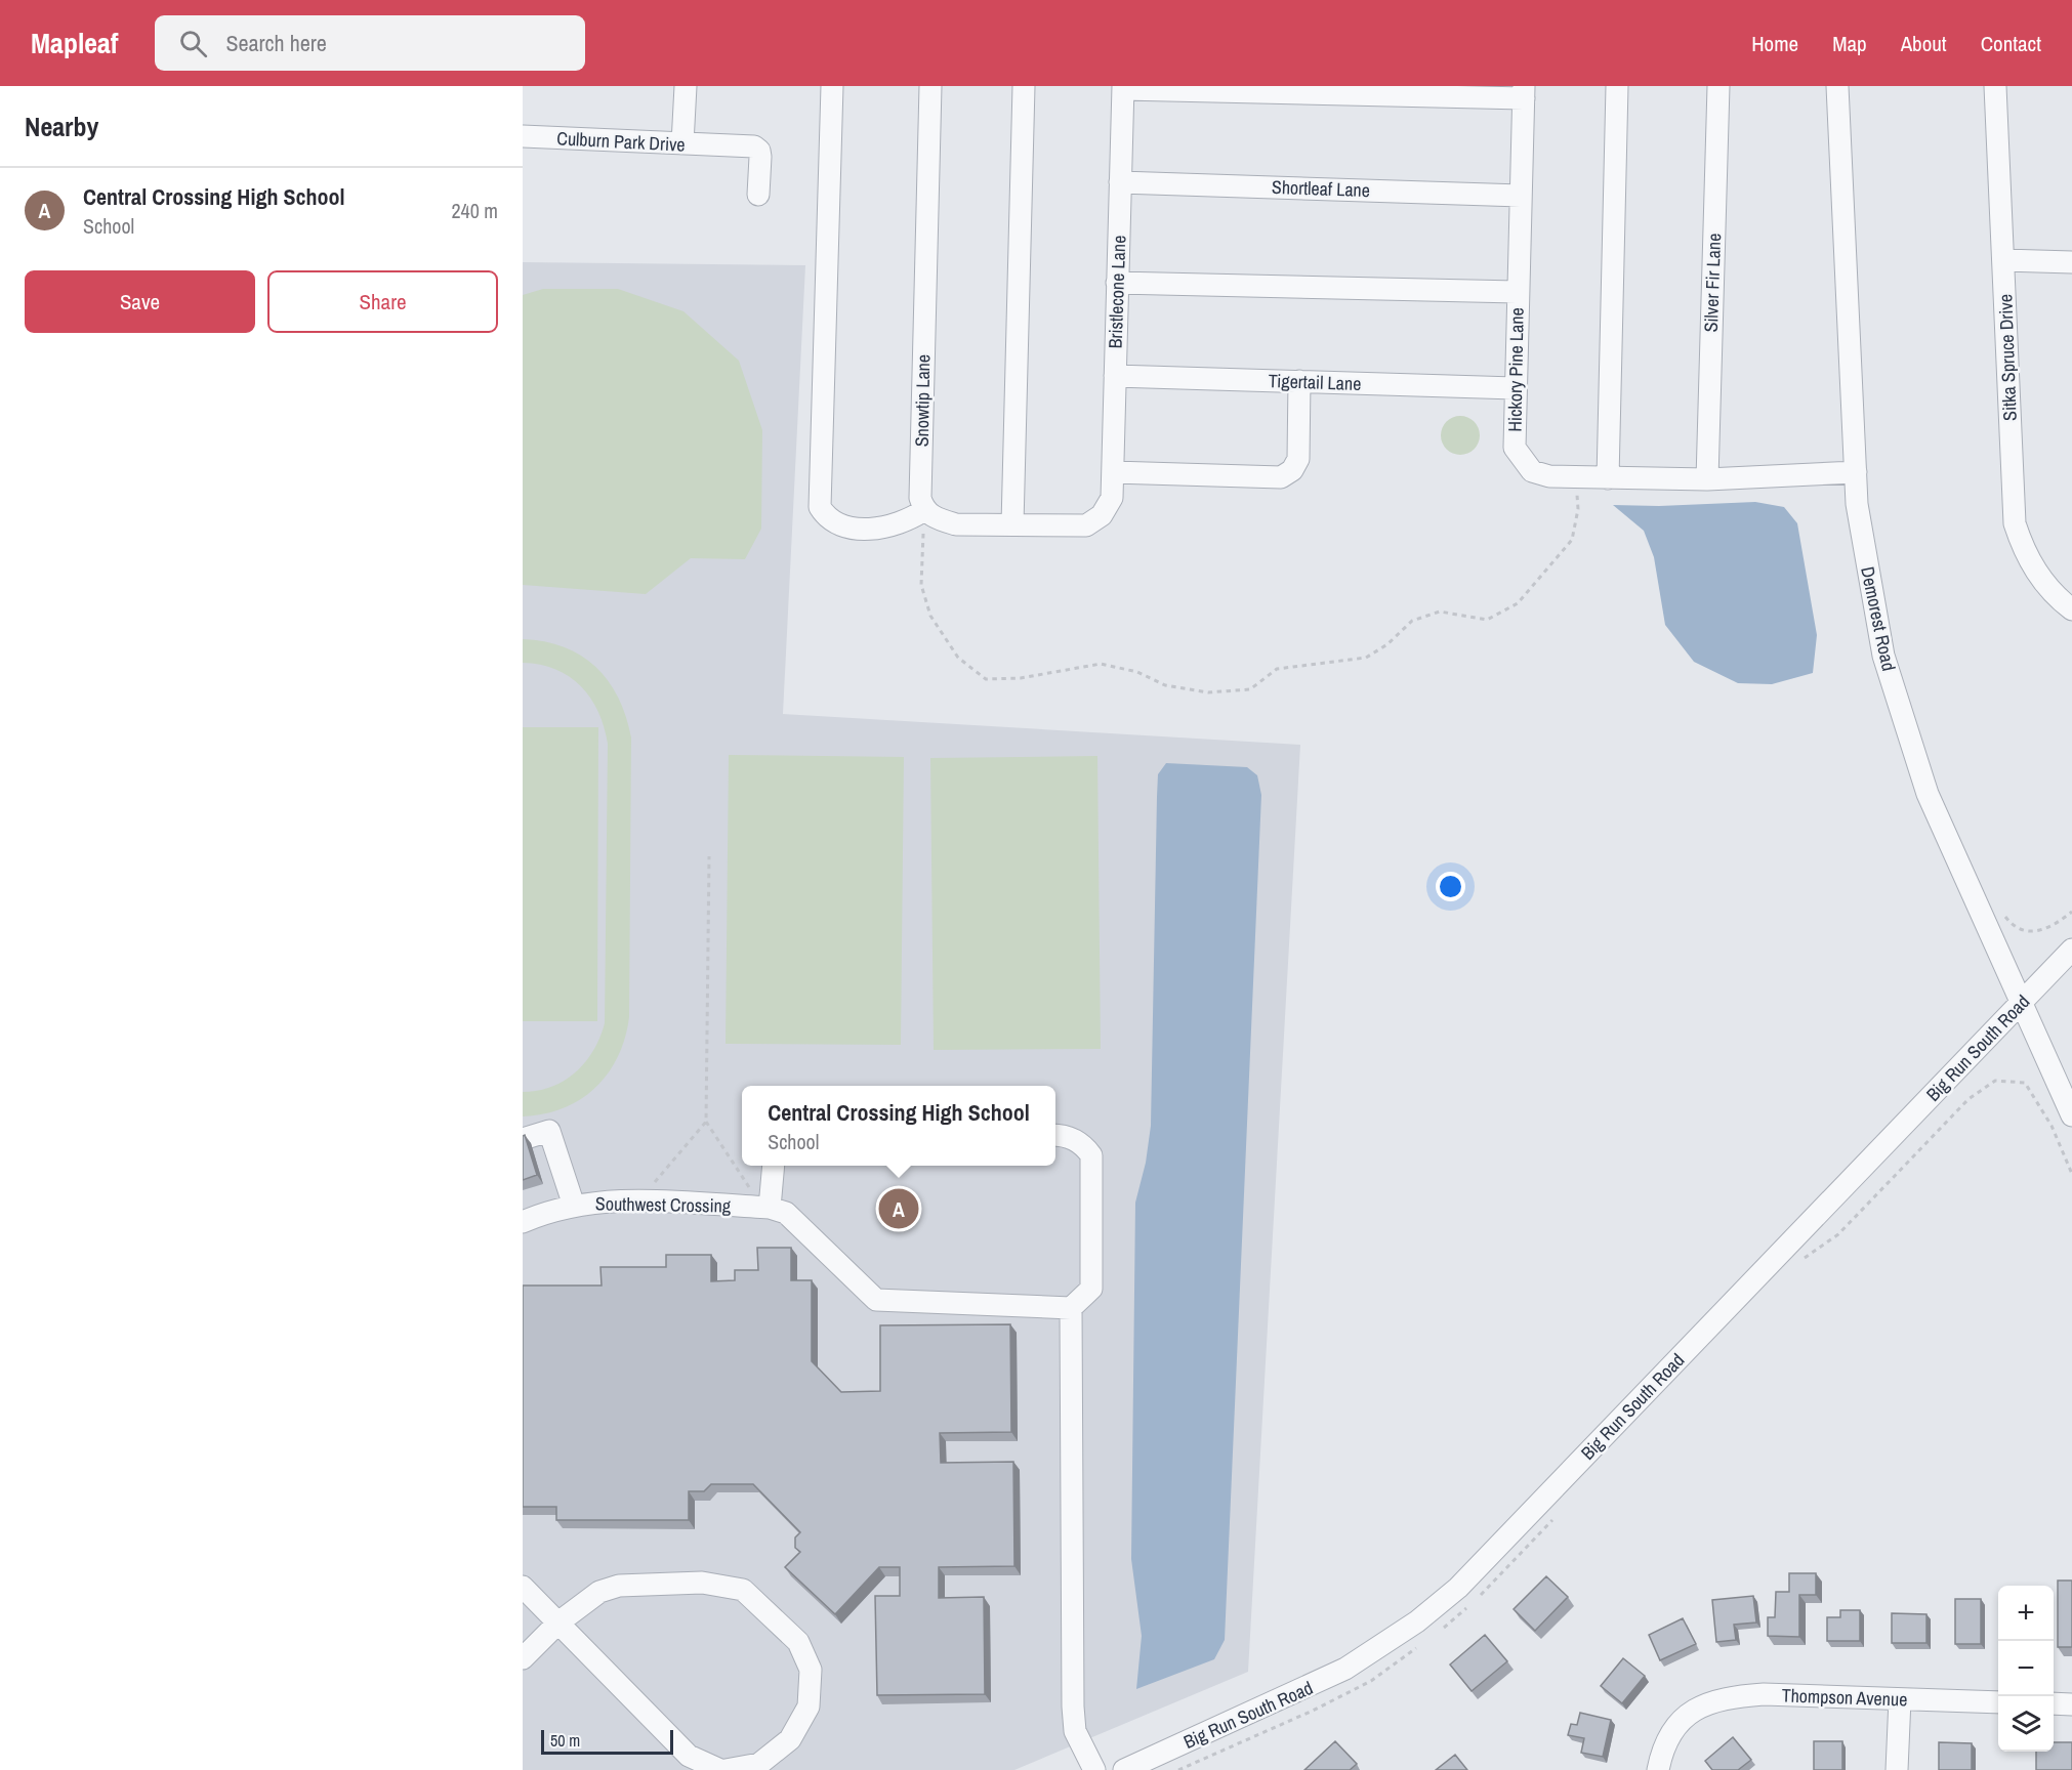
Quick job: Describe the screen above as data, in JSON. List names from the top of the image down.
{
  "streets": {
    "street": [
      "Culburn Park Drive",
      "Shortleaf Lane",
      "Silver Fir Lane",
      "Bristlecone Lane",
      "Sitka Spruce Drive",
      "Hickory Pine Lane",
      "Tigertail Lane",
      "Snowtip Lane",
      "Demorest Road",
      "Big Run South Road",
      "Southwest Crossing",
      "Thompson Avenue"
    ]
  },
  "crossings": [
    ["Shortleaf Lane", "Bristlecone Lane"],
    ["Shortleaf Lane", "Hickory Pine Lane"],
    ["Silver Fir Lane", "Hickory Pine Lane"],
    ["Bristlecone Lane", "Tigertail Lane"],
    ["Hickory Pine Lane", "Tigertail Lane"],
    ["Hickory Pine Lane", "Demorest Road"],
    ["Demorest Road", "Big Run South Road"]
  ],
  "scale_bar": "50 m",
  "page": {
    "header": "Mapleaf",
    "search": "Search here",
    "nav": [
      "Home",
      "Map",
      "About",
      "Contact"
    ],
    "heading": "Nearby",
    "list": [
      {
        "mark": "A",
        "name": "Central Crossing High School",
        "note": "School",
        "value": "240 m"
      }
    ],
    "buttons": ["Save", "Share"],
    "popup": ["Central Crossing High School", "School"],
    "pins": "A",
    "map_buttons": ["+", "−"],
    "scale": "50 m"
  }
}
